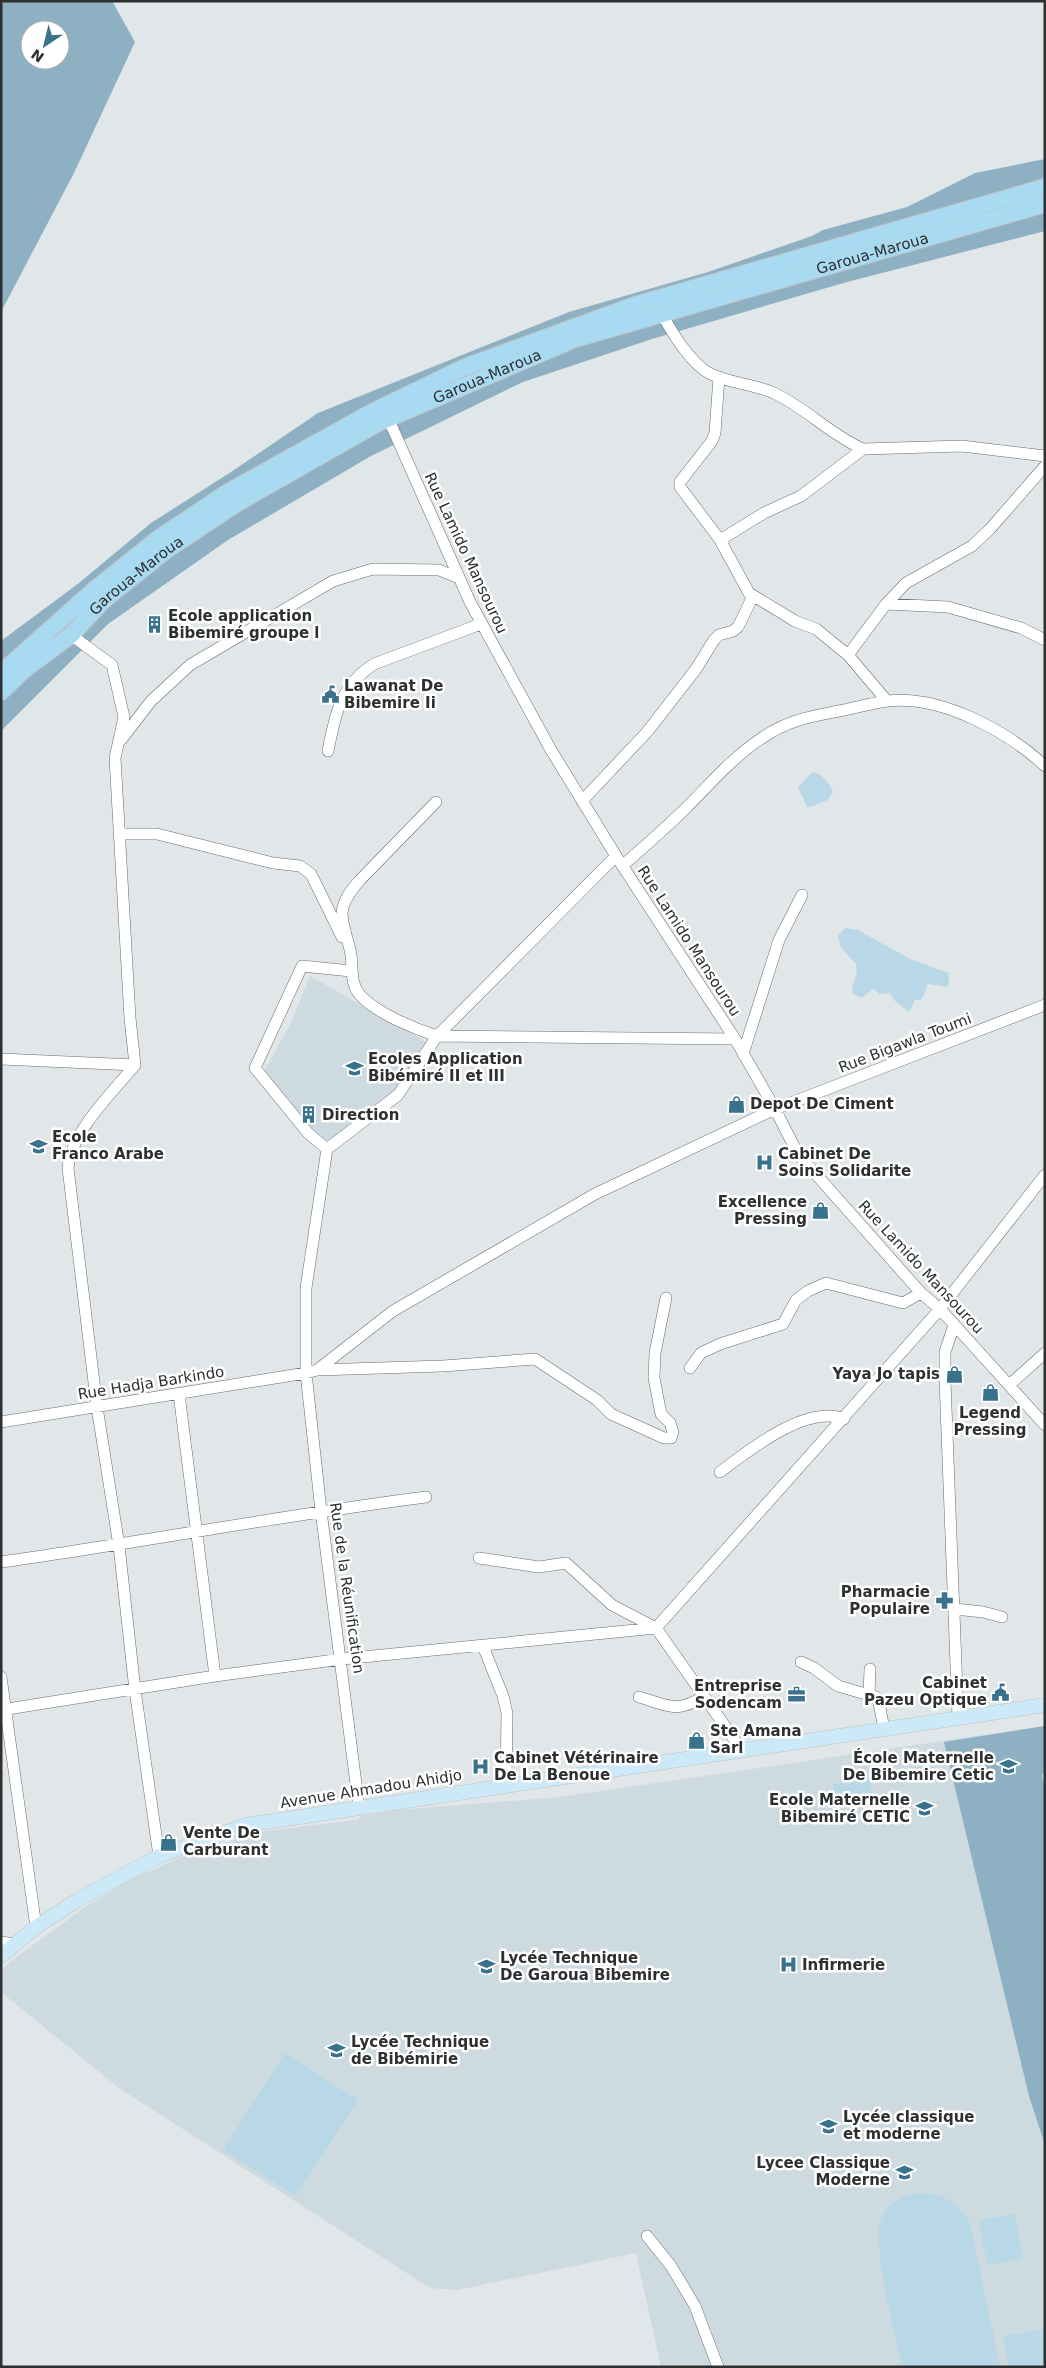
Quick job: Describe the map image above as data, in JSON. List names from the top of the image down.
{
  "streets": {
    "highway": ["Garoua-Maroua"],
    "main road": ["Avenue Ahmadou Ahidjo"],
    "street": [
      "Rue Lamido Mansourou",
      "Rue Bigawla Toumi",
      "Rue Hadja Barkindo",
      "Rue de la Réunification"
    ]
  },
  "crossings": [
    ["Garoua-Maroua", "Rue Lamido Mansourou"],
    ["Rue Lamido Mansourou", "Rue Bigawla Toumi"],
    ["Rue Bigawla Toumi", "Rue Hadja Barkindo"],
    ["Rue Bigawla Toumi", "Rue de la Réunification"],
    ["Rue Hadja Barkindo", "Rue de la Réunification"],
    ["Rue de la Réunification", "Avenue Ahmadou Ahidjo"]
  ],
  "places": {
    "building": ["Ecole application Bibemiré groupe l", "Direction"],
    "public building": ["Lawanat De Bibemire Ii", "Cabinet Pazeu Optique"],
    "school or university": [
      "Ecoles Application Bibémiré II et III",
      "Ecole Franco Arabe",
      "École Maternelle De Bibemire Cetic",
      "Ecole Maternelle Bibemiré CETIC",
      "Lycée Technique De Garoua Bibemire",
      "Lycée Technique de Bibémirie",
      "Lycée classique et moderne",
      "Lycee Classique Moderne"
    ],
    "shop": [
      "Depot De Ciment",
      "Excellence Pressing",
      "Yaya Jo tapis",
      "Legend Pressing",
      "Ste Amana Sarl",
      "Vente De Carburant"
    ],
    "hospital": ["Cabinet De Soins Solidarite", "Cabinet Vétérinaire De La Benoue", "Infirmerie"],
    "pharmacy": ["Pharmacie Populaire"],
    "office": ["Entreprise Sodencam"]
  },
  "north": "bottom left"
}
